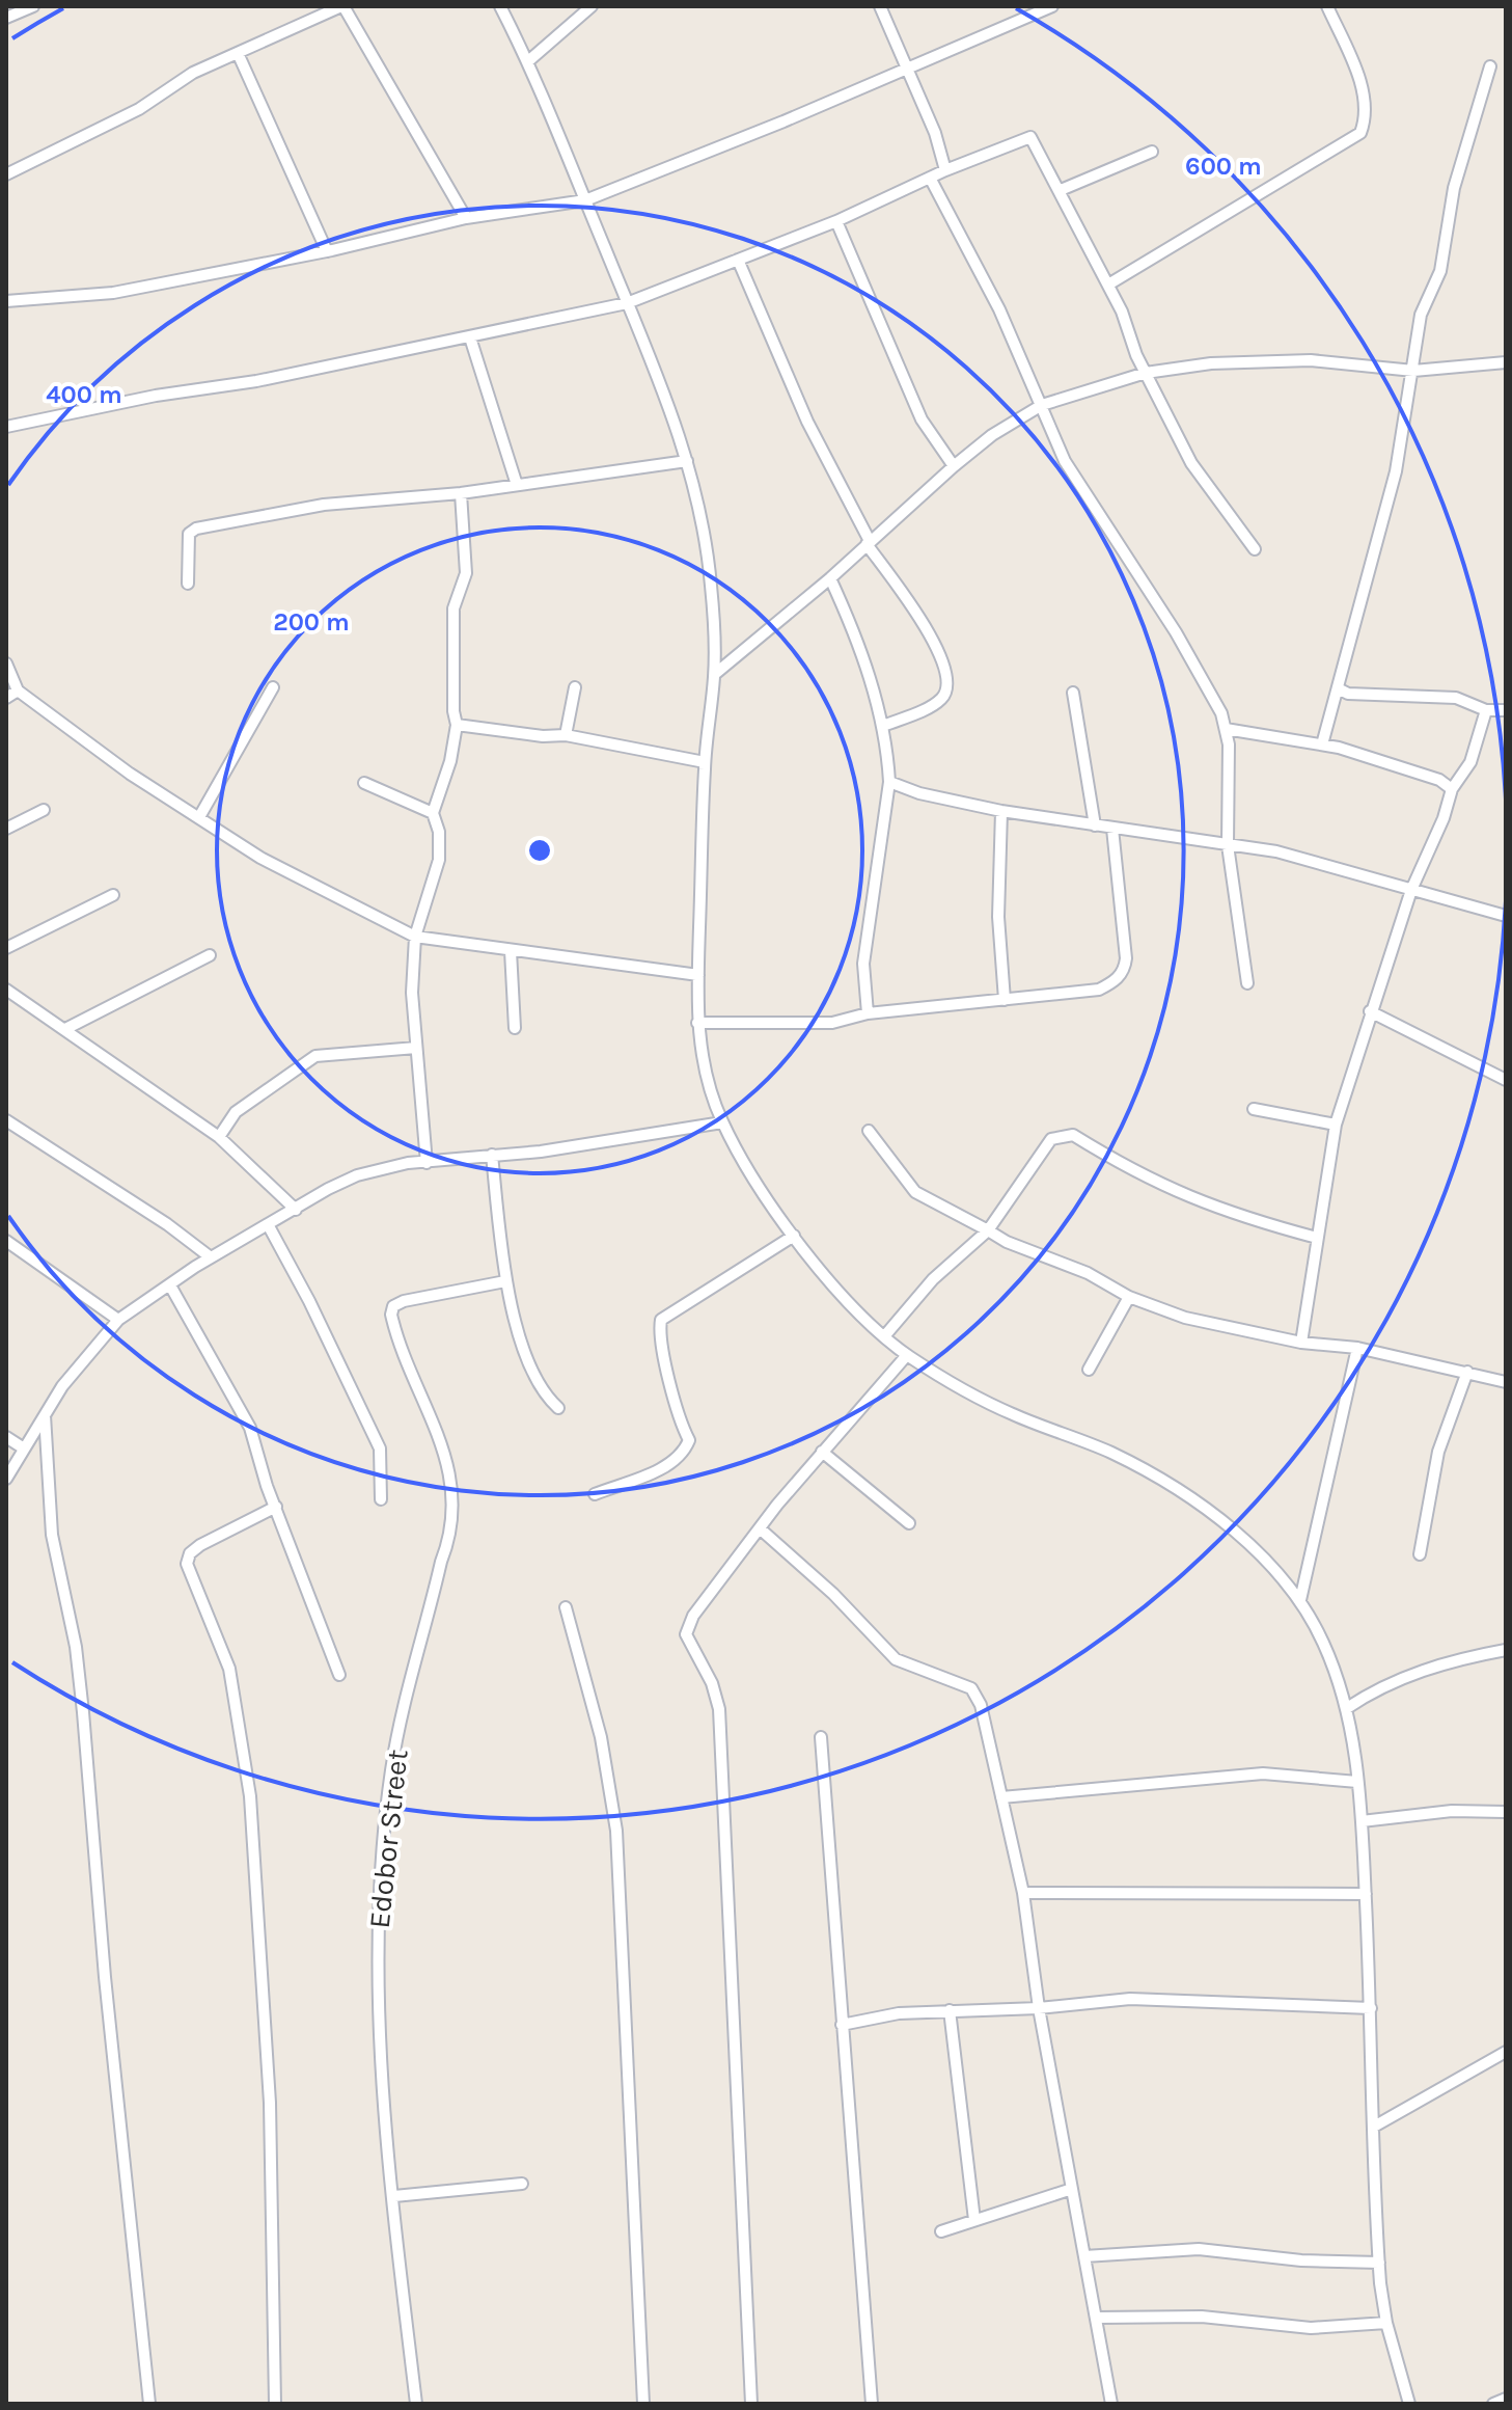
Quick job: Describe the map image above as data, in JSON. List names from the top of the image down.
{
  "streets": {
    "street": ["Edobor Street"]
  },
  "rings": ["600 m", "400 m", "200 m"]
}
